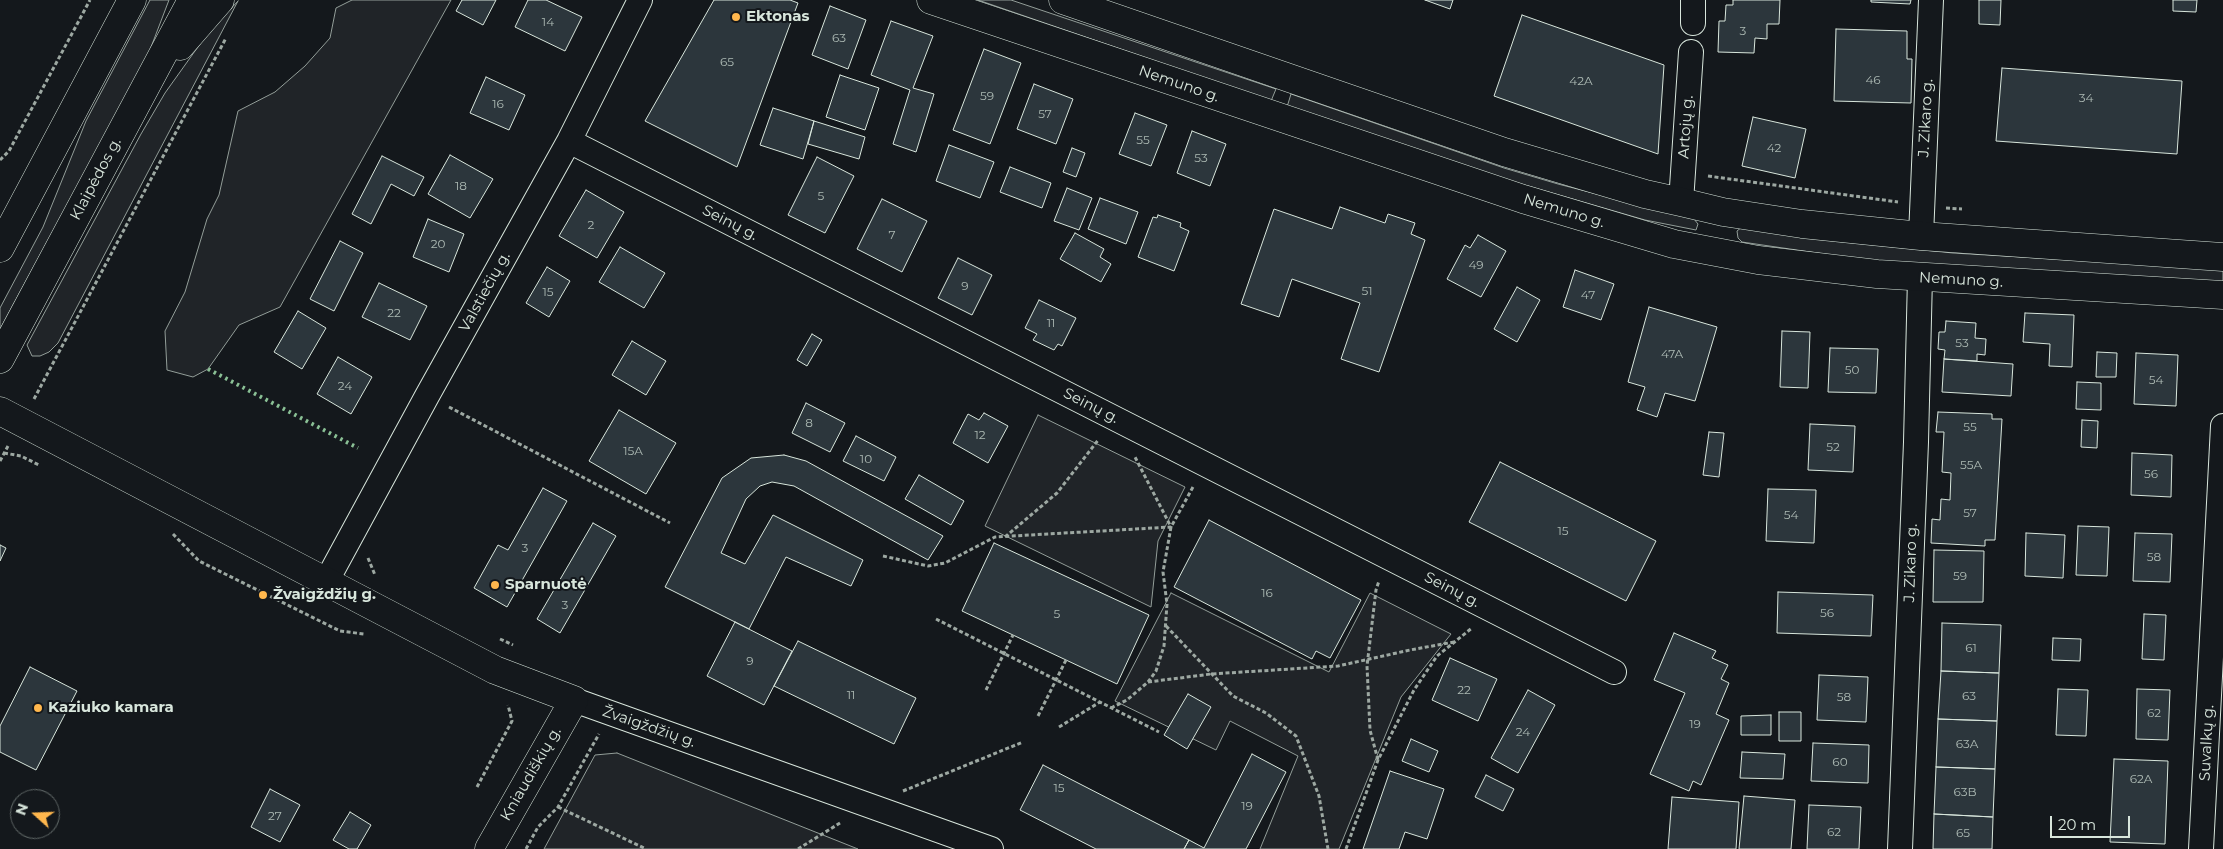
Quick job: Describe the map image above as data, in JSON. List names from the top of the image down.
{
  "streets": {
    "main road": [
      "Nemuno g.",
      "Klaipėdos g.",
      "Žvaigždžių g.",
      "Kniaudiškių g."
    ],
    "street": [
      "J. Zikaro g.",
      "Artojų g.",
      "Seinų g.",
      "Valstiečių g.",
      "Suvalkų g."
    ]
  },
  "crossings": [
    ["Nemuno g.", "J. Zikaro g."],
    ["Seinų g.", "Valstiečių g."],
    ["Valstiečių g.", "Žvaigždžių g."],
    ["Žvaigždžių g.", "Kniaudiškių g."]
  ],
  "places": [
    "Ektonas",
    "Sparnuotė",
    "Žvaigždžių g.",
    "Kaziuko kamara"
  ],
  "house_numbers": [
    "14",
    "3",
    "63",
    "65",
    "46",
    "42A",
    "59",
    "34",
    "16",
    "57",
    "55",
    "42",
    "53",
    "18",
    "5",
    "2",
    "7",
    "20",
    "49",
    "9",
    "51",
    "15",
    "47",
    "22",
    "11",
    "53",
    "47A",
    "50",
    "54",
    "24",
    "8",
    "55",
    "12",
    "52",
    "15A",
    "10",
    "55A",
    "56",
    "57",
    "54",
    "15",
    "3",
    "58",
    "59",
    "16",
    "3",
    "56",
    "5",
    "61",
    "9",
    "22",
    "11",
    "63",
    "58",
    "62",
    "19",
    "24",
    "63A",
    "60",
    "62A",
    "15",
    "63B",
    "19",
    "27",
    "62",
    "65"
  ],
  "scale_bar": "20 m",
  "north": "left"
}
